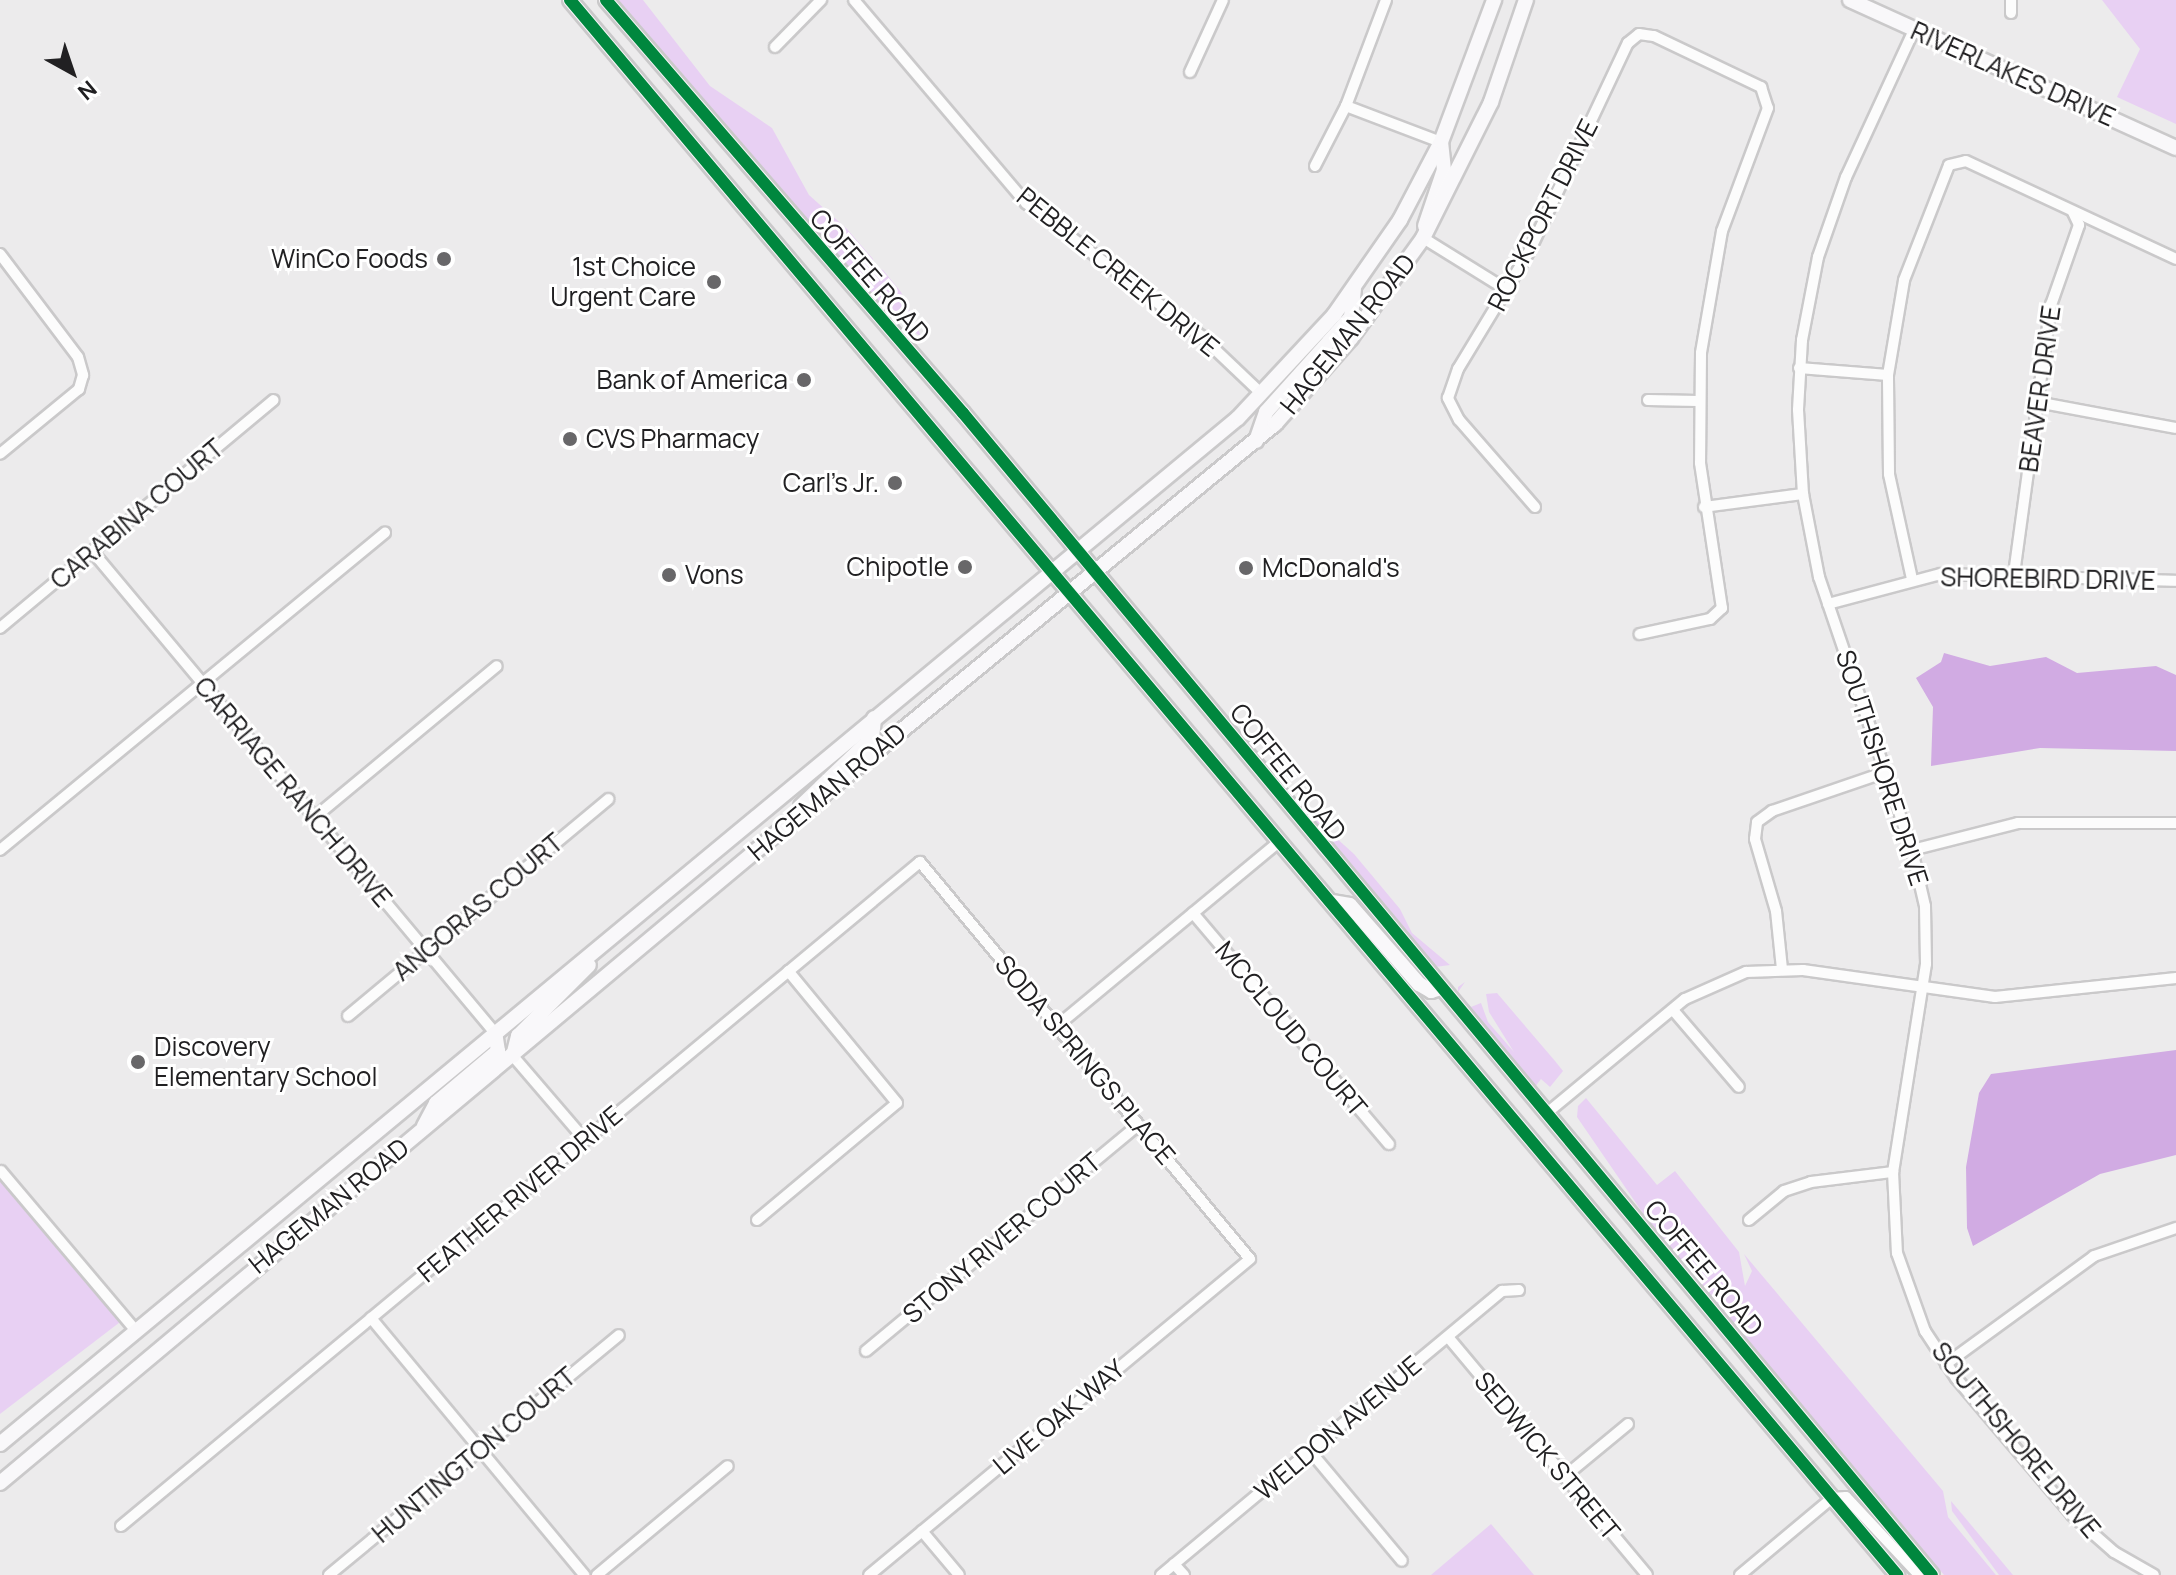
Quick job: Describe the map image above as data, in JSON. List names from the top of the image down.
{
  "streets": {
    "main road": ["RIVERLAKES DRIVE", "COFFEE ROAD", "HAGEMAN ROAD"],
    "street": [
      "ROCKPORT DRIVE",
      "PEBBLE CREEK DRIVE",
      "BEAVER DRIVE",
      "CARABINA COURT",
      "SHOREBIRD DRIVE",
      "SOUTHSHORE DRIVE",
      "CARRIAGE RANCH DRIVE",
      "ANGORAS COURT",
      "MCCLOUD COURT",
      "SODA SPRINGS PLACE",
      "FEATHER RIVER DRIVE",
      "STONY RIVER COURT",
      "LIVE OAK WAY",
      "WELDON AVENUE",
      "HUNTINGTON COURT",
      "SEDWICK STREET"
    ]
  },
  "crossings": [
    ["RIVERLAKES DRIVE", "SOUTHSHORE DRIVE"],
    ["PEBBLE CREEK DRIVE", "HAGEMAN ROAD"],
    ["COFFEE ROAD", "HAGEMAN ROAD"],
    ["HAGEMAN ROAD", "CARRIAGE RANCH DRIVE"],
    ["BEAVER DRIVE", "SHOREBIRD DRIVE"],
    ["CARABINA COURT", "CARRIAGE RANCH DRIVE"],
    ["SHOREBIRD DRIVE", "SOUTHSHORE DRIVE"],
    ["CARRIAGE RANCH DRIVE", "ANGORAS COURT"],
    ["SODA SPRINGS PLACE", "FEATHER RIVER DRIVE"],
    ["SODA SPRINGS PLACE", "STONY RIVER COURT"],
    ["SODA SPRINGS PLACE", "LIVE OAK WAY"],
    ["WELDON AVENUE", "SEDWICK STREET"]
  ],
  "places": [
    "WinCo Foods",
    "1st Choice Urgent Care",
    "Bank of America",
    "CVS Pharmacy",
    "Carl's Jr.",
    "Chipotle",
    "McDonald's",
    "Vons",
    "Discovery Elementary School"
  ],
  "north": "bottom right"
}
